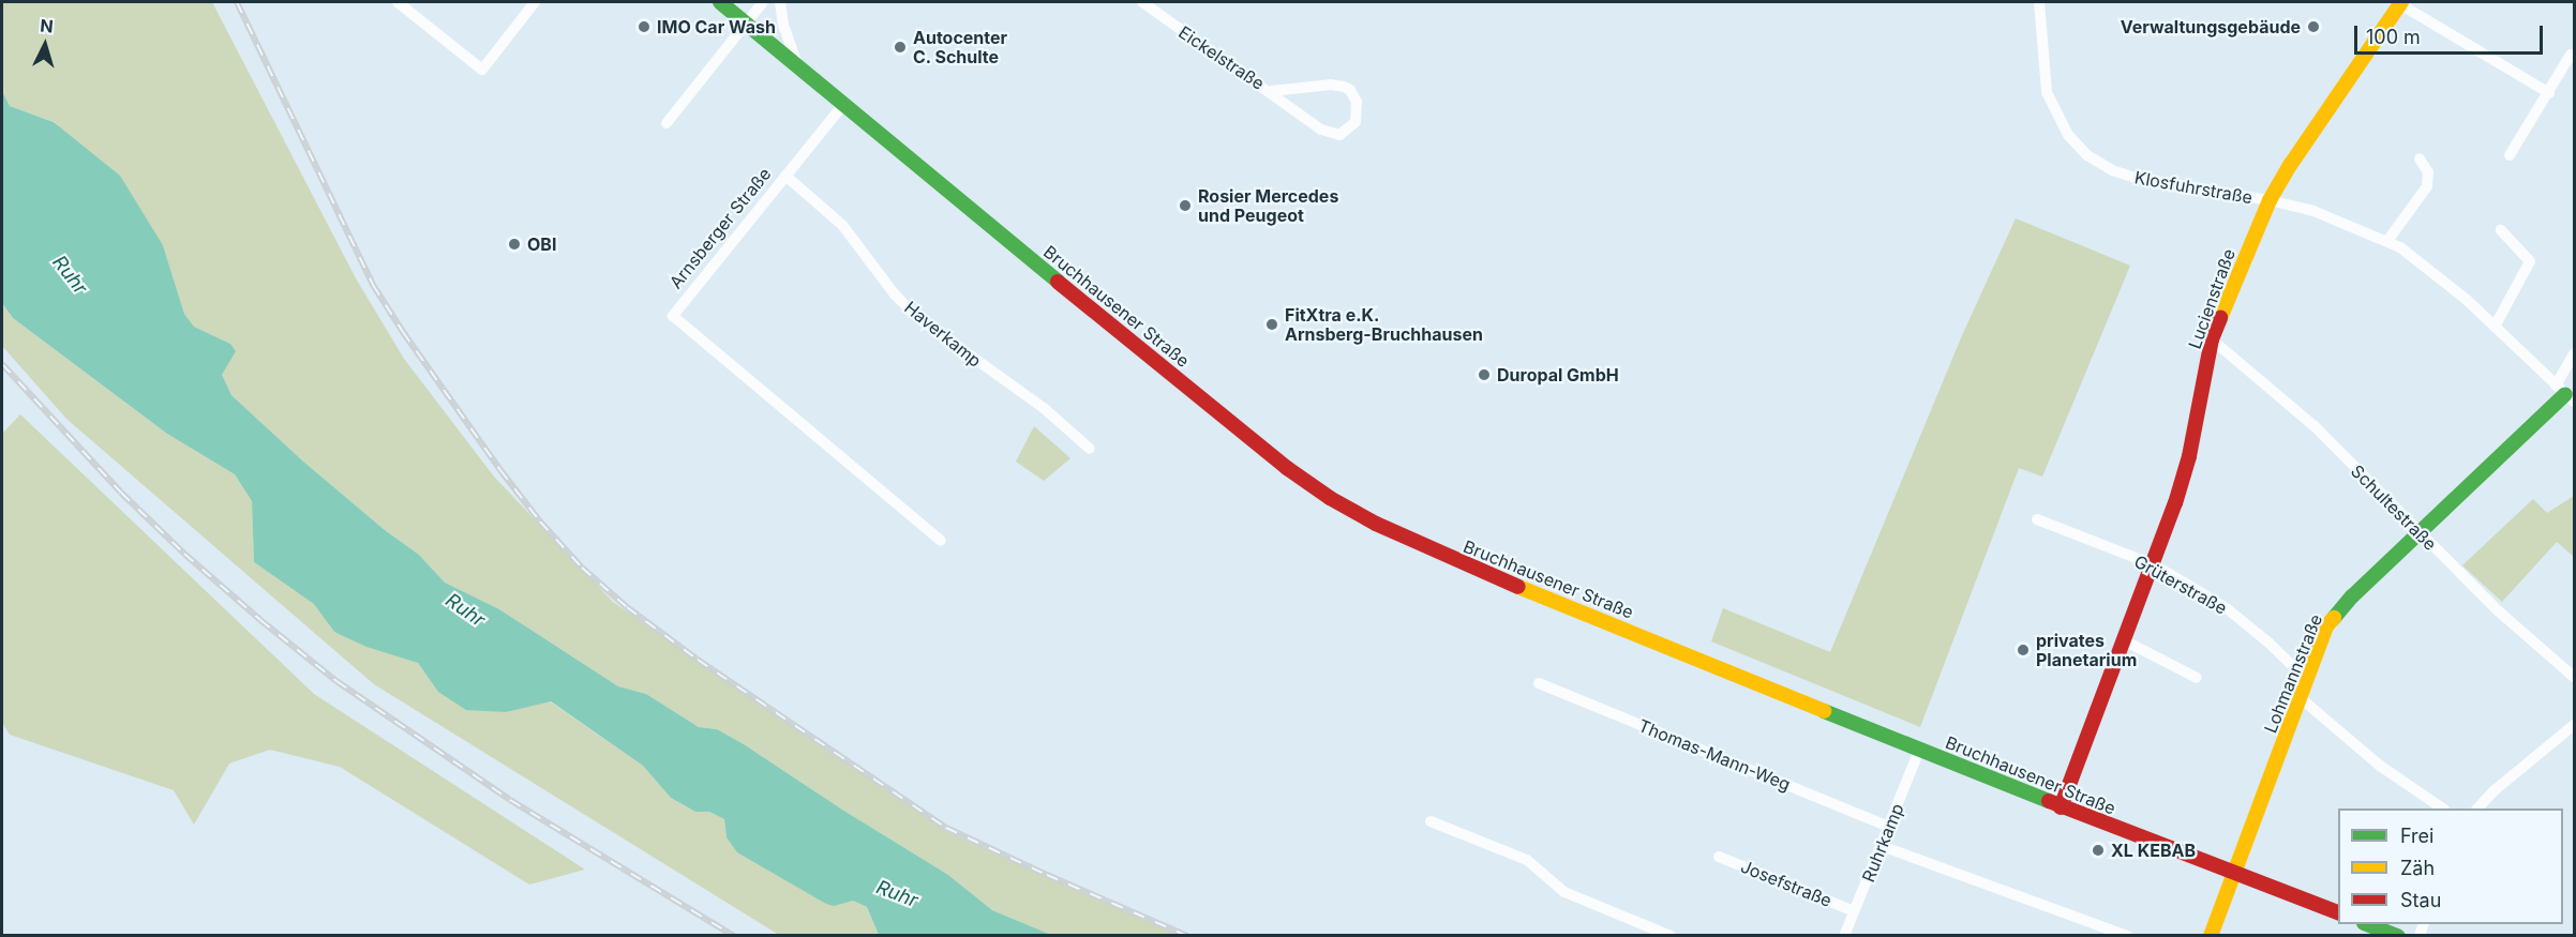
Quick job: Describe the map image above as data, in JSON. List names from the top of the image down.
{
  "streets": {
    "street": [
      "Eickelstraße",
      "Klosfuhrstraße",
      "Arnsberger Straße",
      "Lucienstraße",
      "Bruchhausener Straße",
      "Haverkamp",
      "Schultestraße",
      "Grüterstraße",
      "Lohmannstraße",
      "Thomas-Mann-Weg",
      "Ruhrkamp",
      "Josefstraße"
    ]
  },
  "crossings": [
    ["Klosfuhrstraße", "Lucienstraße"],
    ["Klosfuhrstraße", "Lohmannstraße"],
    ["Arnsberger Straße", "Bruchhausener Straße"],
    ["Arnsberger Straße", "Haverkamp"],
    ["Lucienstraße", "Bruchhausener Straße"],
    ["Lucienstraße", "Schultestraße"],
    ["Lucienstraße", "Grüterstraße"],
    ["Bruchhausener Straße", "Lohmannstraße"],
    ["Bruchhausener Straße", "Ruhrkamp"],
    ["Schultestraße", "Lohmannstraße"],
    ["Grüterstraße", "Lohmannstraße"],
    ["Thomas-Mann-Weg", "Ruhrkamp"],
    ["Ruhrkamp", "Josefstraße"]
  ],
  "water": ["Ruhr"],
  "places": [
    "IMO Car Wash",
    "Verwaltungsgebäude",
    "Autocenter C. Schulte",
    "Rosier Mercedes und Peugeot",
    "OBI",
    "FitXtra e.K. Arnsberg-Bruchhausen",
    "Duropal GmbH",
    "privates Planetarium",
    "XL KEBAB"
  ],
  "legend": ["Frei", "Zäh", "Stau"],
  "scale_bar": "100 m",
  "north": "top"
}
